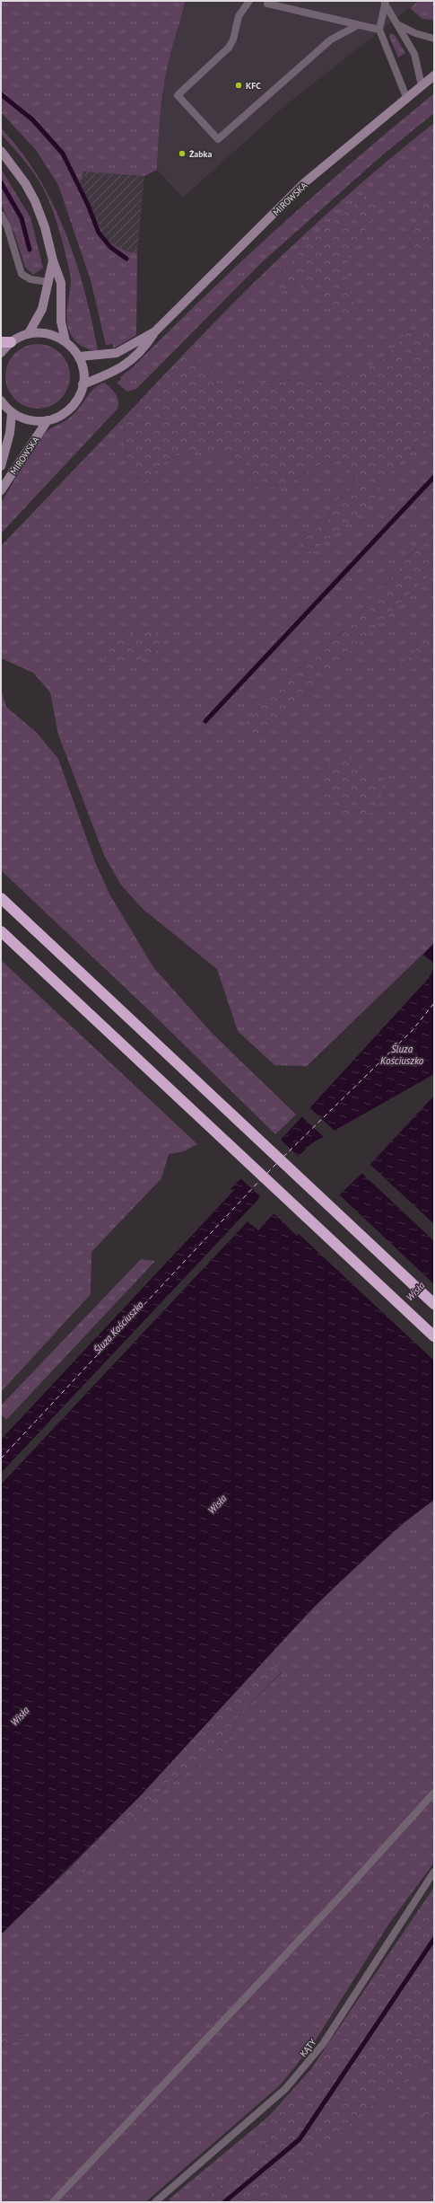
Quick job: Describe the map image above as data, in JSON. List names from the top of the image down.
{
  "streets": {
    "main road": ["MIROWSKA"],
    "lane": ["KĄTY"]
  },
  "water": ["Śluza Kościuszko", "Wisła"],
  "places": ["KFC", "Żabka"]
}
